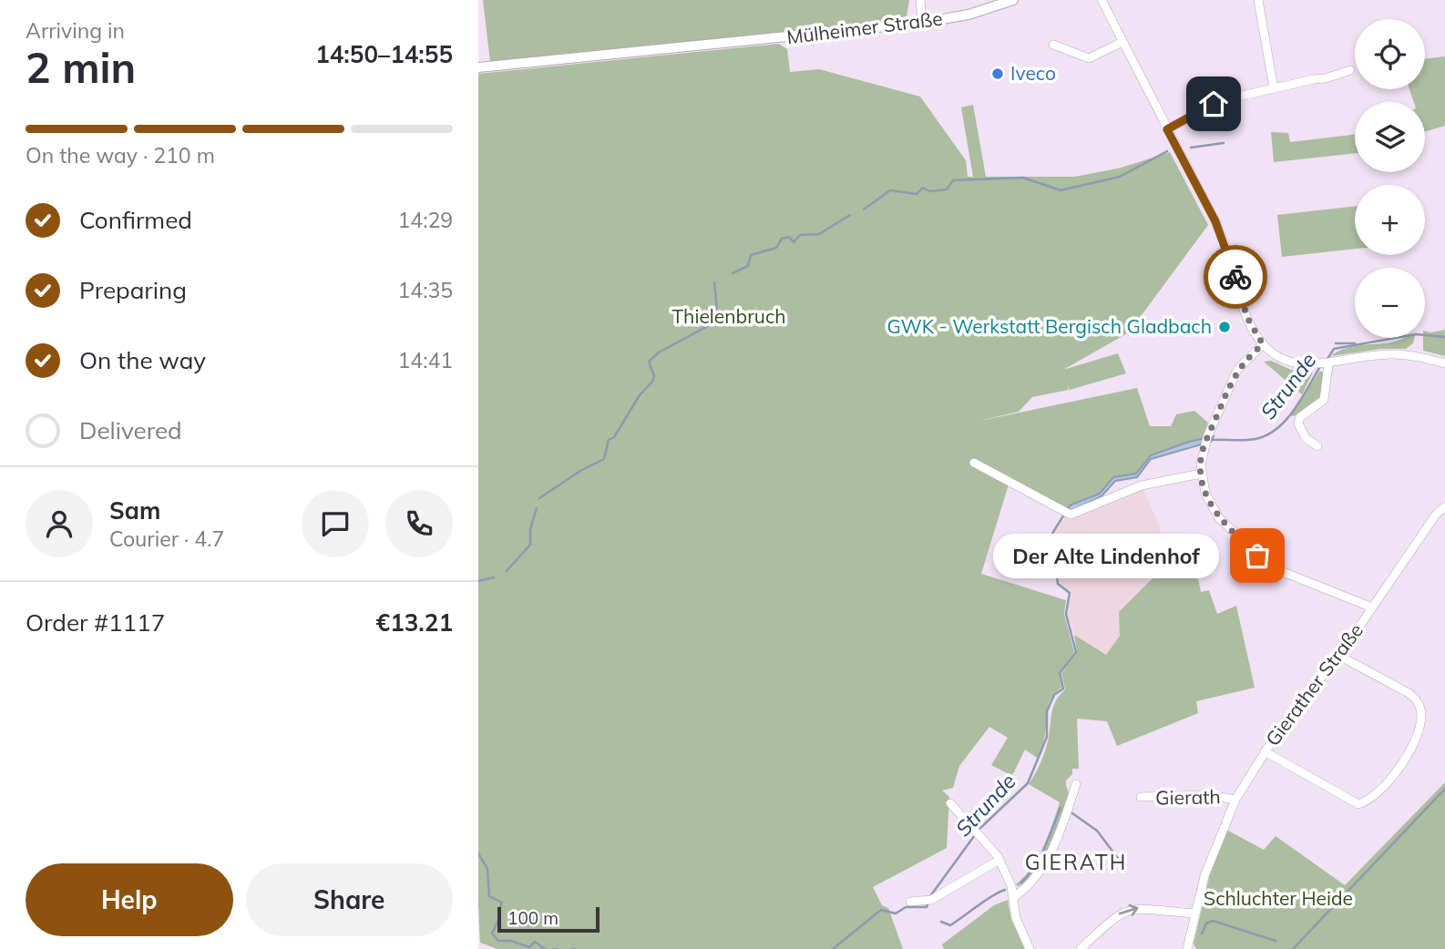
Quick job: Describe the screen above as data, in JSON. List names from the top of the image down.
{
  "streets": {
    "main road": ["Mülheimer Straße"],
    "street": ["Gierather Straße", "Gierath"]
  },
  "crossings": [
    ["Gierather Straße", "Gierath"]
  ],
  "districts": ["GIERATH"],
  "water": ["Strunde"],
  "parks": ["Thielenbruch", "Schluchter Heide"],
  "places": ["Iveco", "GWK - Werkstatt Bergisch Gladbach", "Der Alte Lindenhof"],
  "scale_bar": "100 m",
  "page": {
    "heading": ["2 min", "Arriving in", "14:50–14:55"],
    "panel": [
      "Sam",
      "Courier · 4.7",
      "Order #1117",
      "€13.21"
    ],
    "map_buttons": ["+", "−"],
    "bar": "On the way · 210 m",
    "list": [
      ["Confirmed", "14:29"],
      ["Preparing", "14:35"],
      ["On the way", "14:41"],
      "Delivered"
    ],
    "bubble": "Der Alte Lindenhof",
    "buttons": ["Help", "Share"],
    "scale": "100 m"
  }
}
